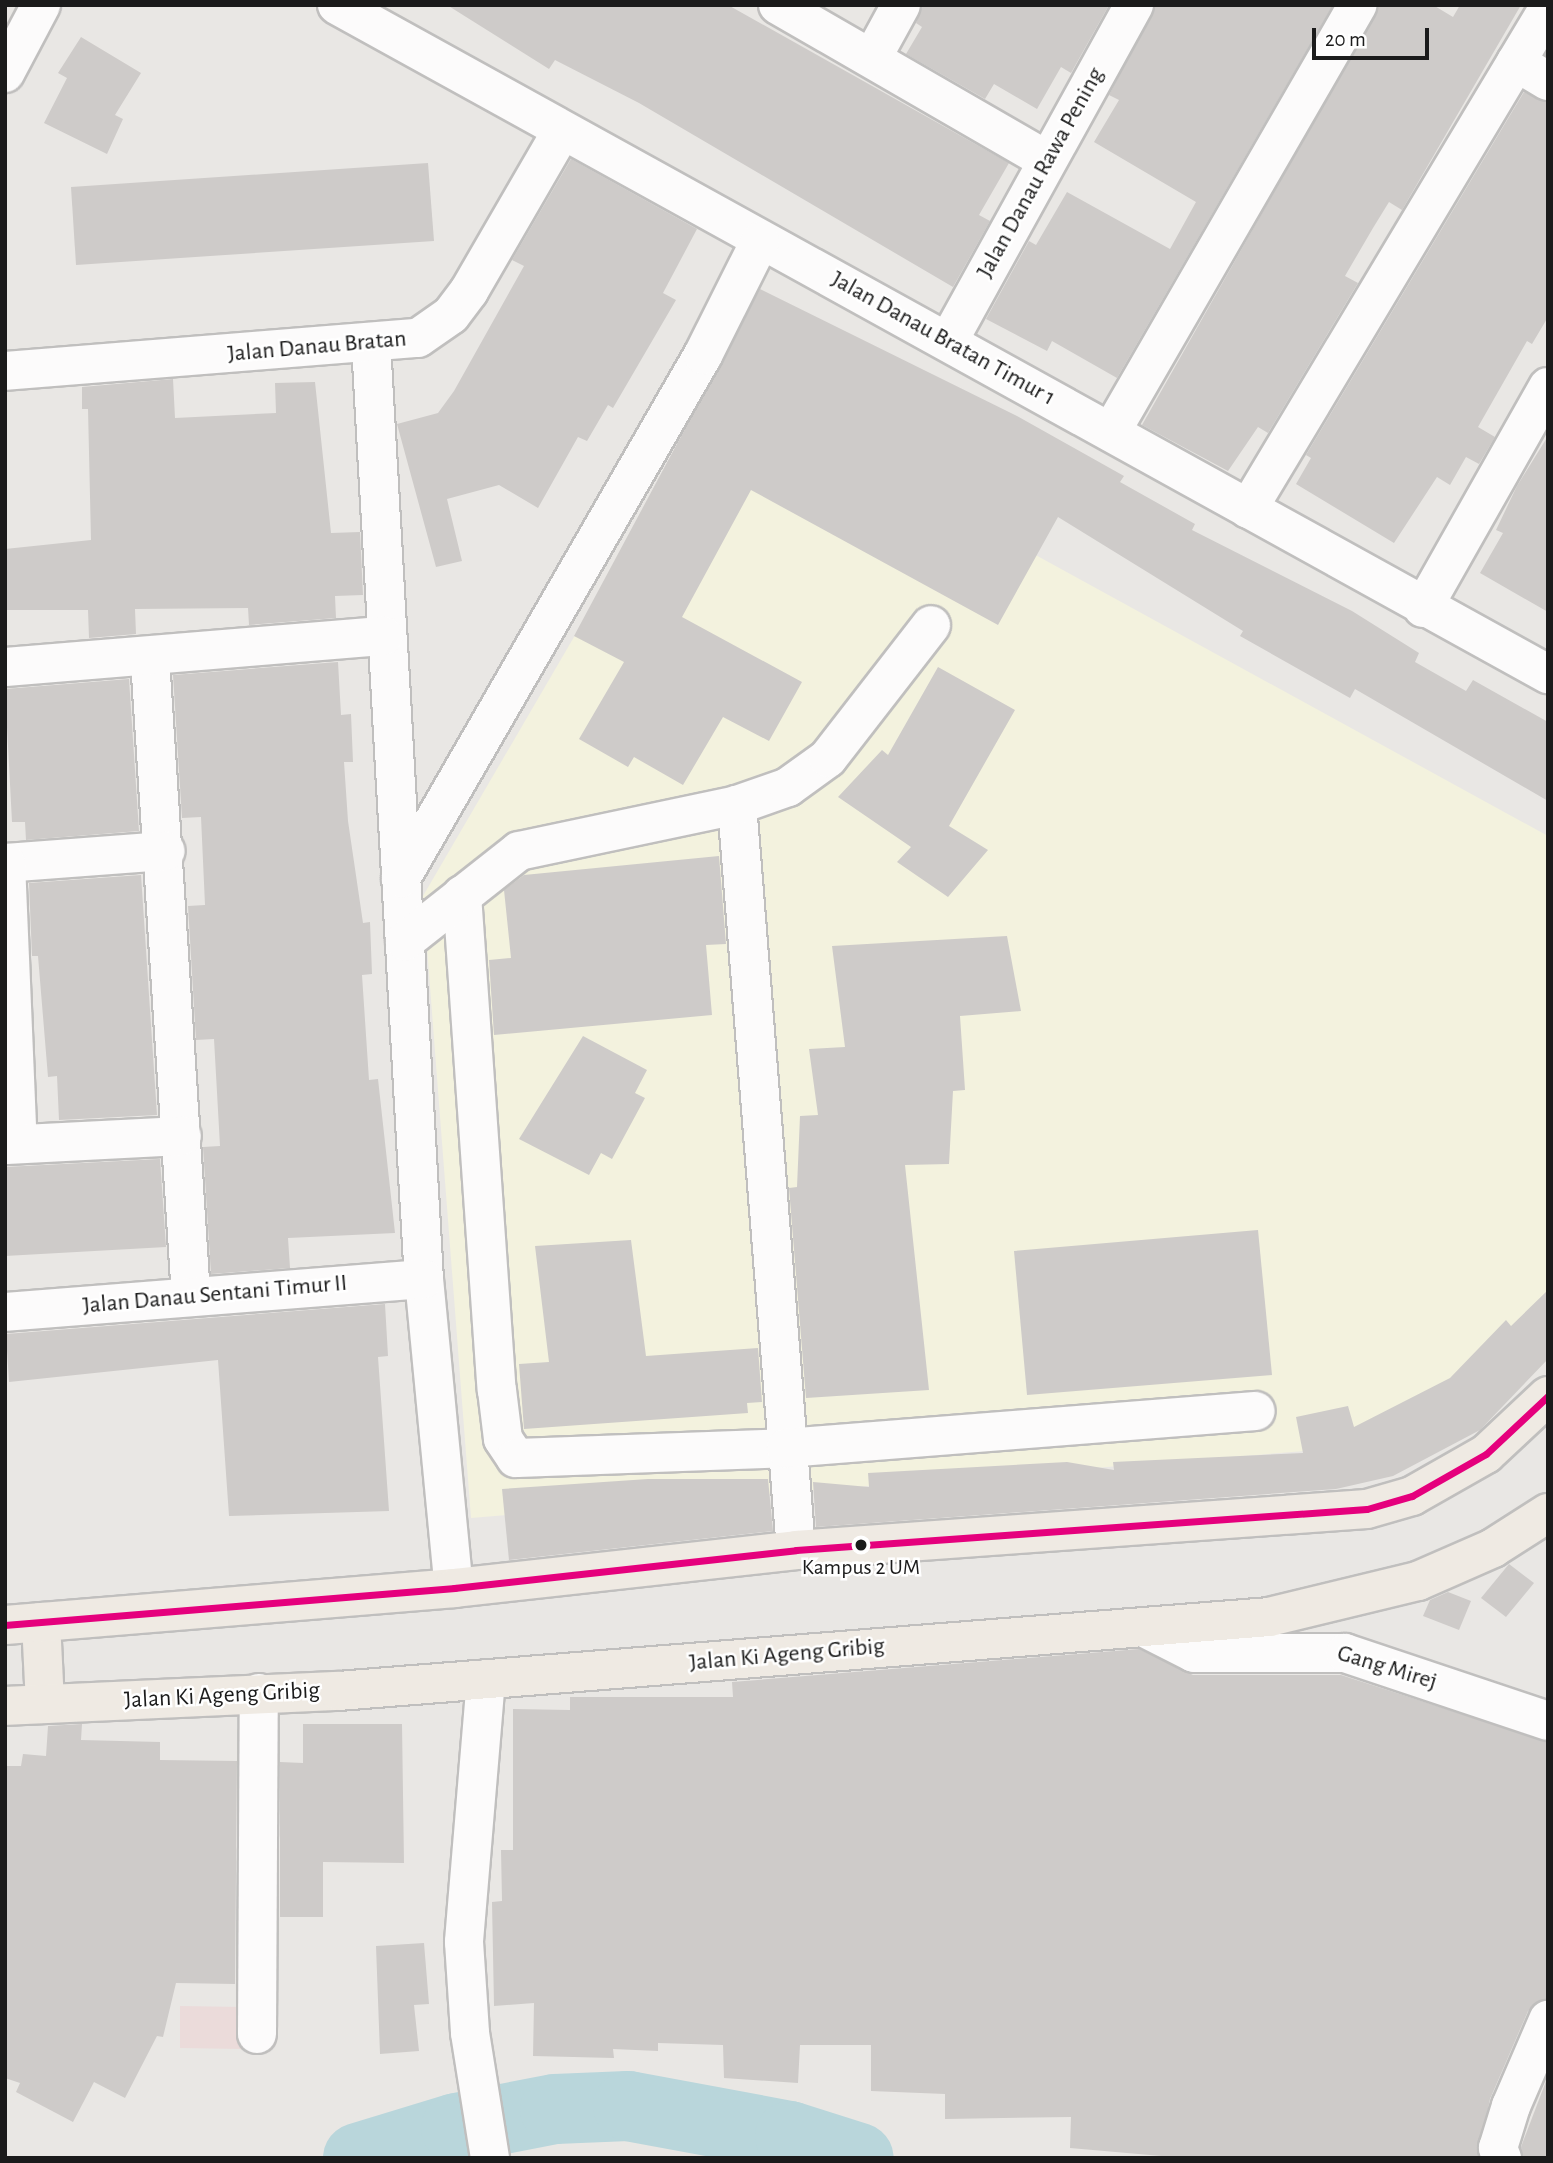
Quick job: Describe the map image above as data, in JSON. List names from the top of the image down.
{
  "streets": {
    "main road": ["Jalan Ki Ageng Gribig"],
    "street": [
      "Jalan Danau Rawa Pening",
      "Jalan Danau Bratan Timur 1",
      "Jalan Danau Bratan",
      "Jalan Danau Sentani Timur II",
      "Gang Mirej"
    ]
  },
  "crossings": [
    ["Jalan Danau Rawa Pening", "Jalan Danau Bratan Timur 1"],
    ["Jalan Danau Bratan Timur 1", "Jalan Danau Bratan"],
    ["Jalan Ki Ageng Gribig", "Gang Mirej"]
  ],
  "places": ["Kampus 2 UM"],
  "scale_bar": "20 m"
}
